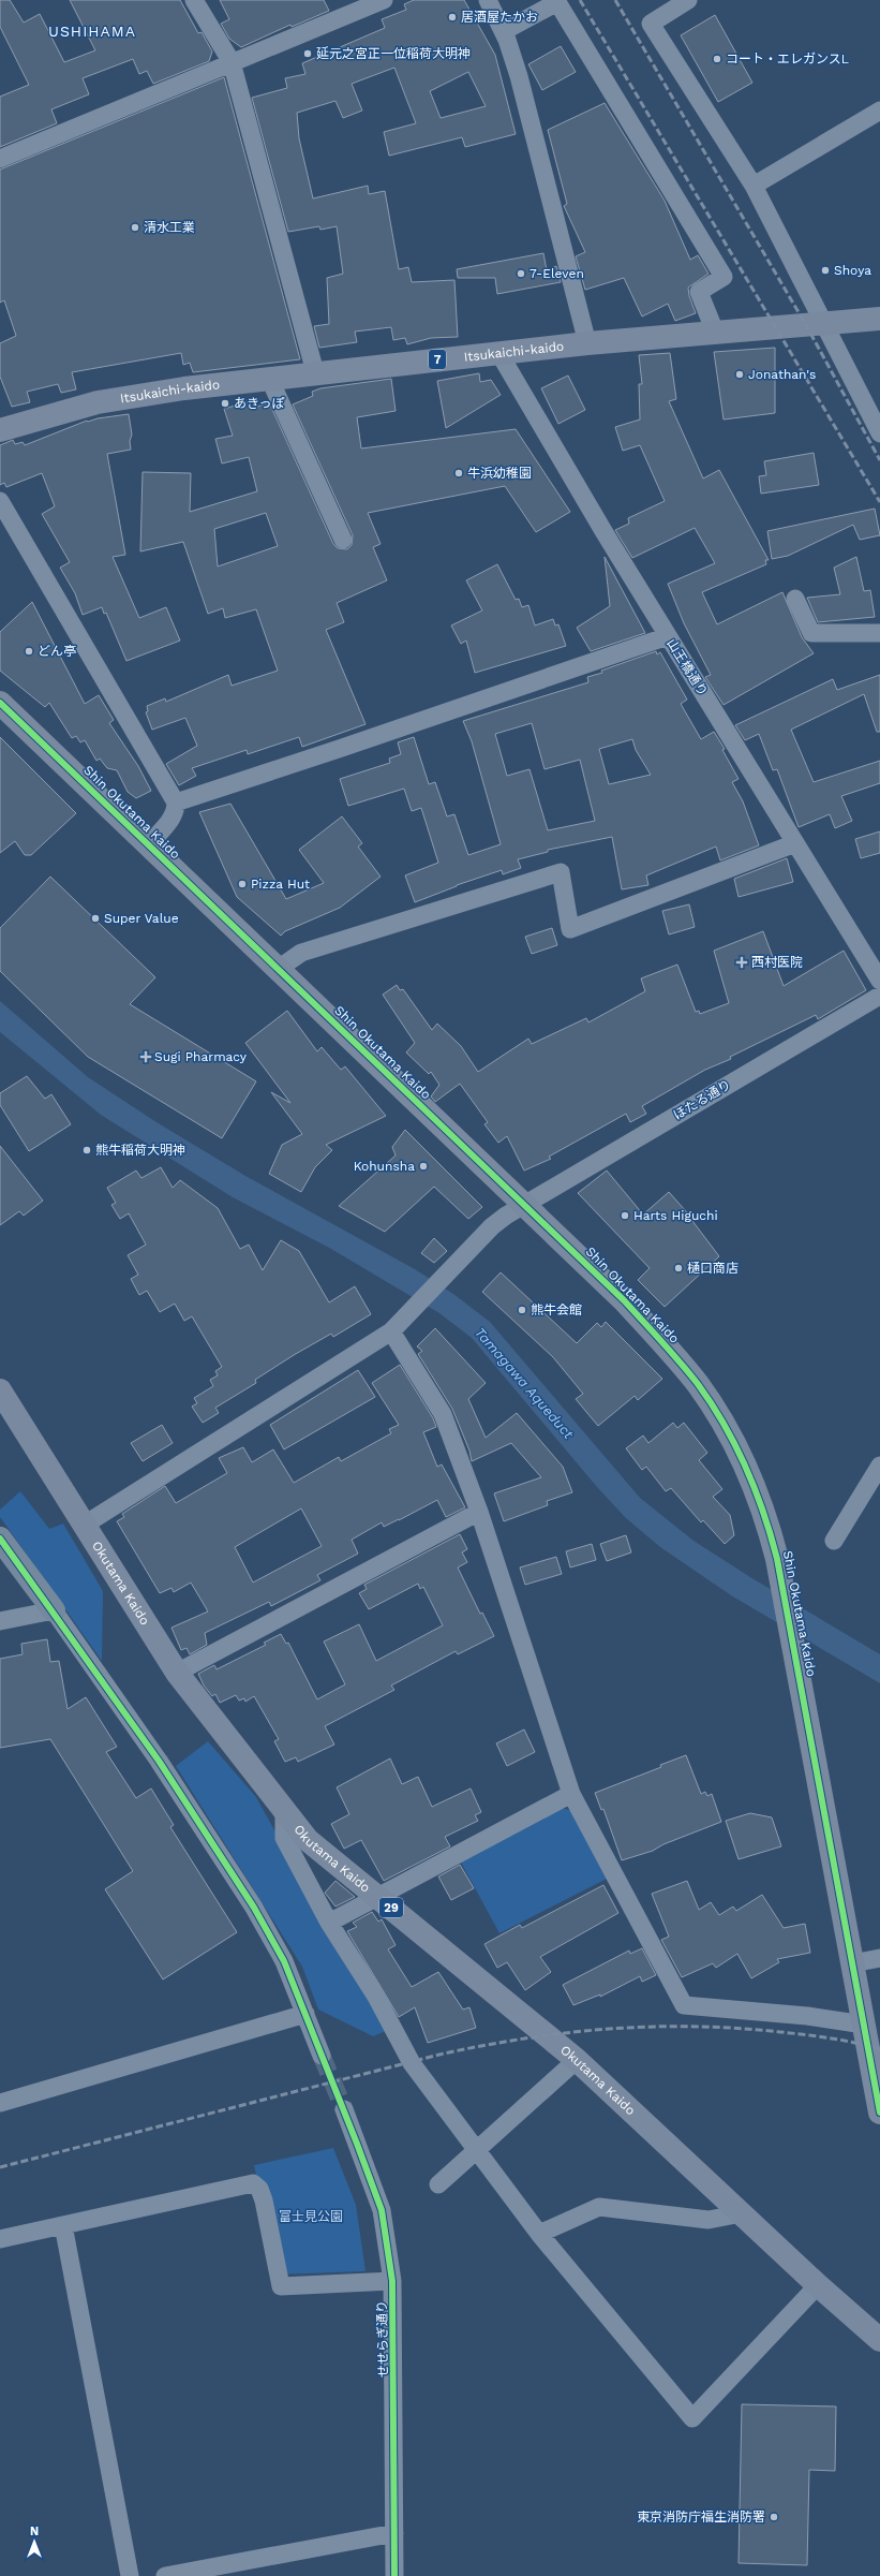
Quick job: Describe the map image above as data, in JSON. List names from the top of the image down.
{
  "streets": {
    "main road": [
      "Itsukaichi-kaido",
      "7",
      "Shin Okutama Kaido",
      "Okutama Kaido",
      "29"
    ],
    "street": ["山王橋通り", "ほたる通り", "せせらぎ通り"]
  },
  "crossings": [
    ["Itsukaichi-kaido", "山王橋通り"],
    ["Shin Okutama Kaido", "ほたる通り"],
    ["ほたる通り", "Okutama Kaido"]
  ],
  "districts": ["USHIHAMA"],
  "water": ["Tamagawa Aqueduct"],
  "parks": ["富士見公園"],
  "places": {
    "other": [
      "居酒屋たかお",
      "延元之宮正一位稲荷大明神",
      "コート・エレガンスL",
      "清水工業",
      "Shoya",
      "7-Eleven",
      "Jonathan's",
      "あきっぽ",
      "牛浜幼稚園",
      "どん亭",
      "Pizza Hut",
      "Super Value",
      "熊牛稲荷大明神",
      "Kohunsha",
      "Harts Higuchi",
      "樋口商店",
      "熊牛会館",
      "東京消防庁福生消防署"
    ],
    "health": ["西村医院", "Sugi Pharmacy"]
  },
  "north": "top"
}
